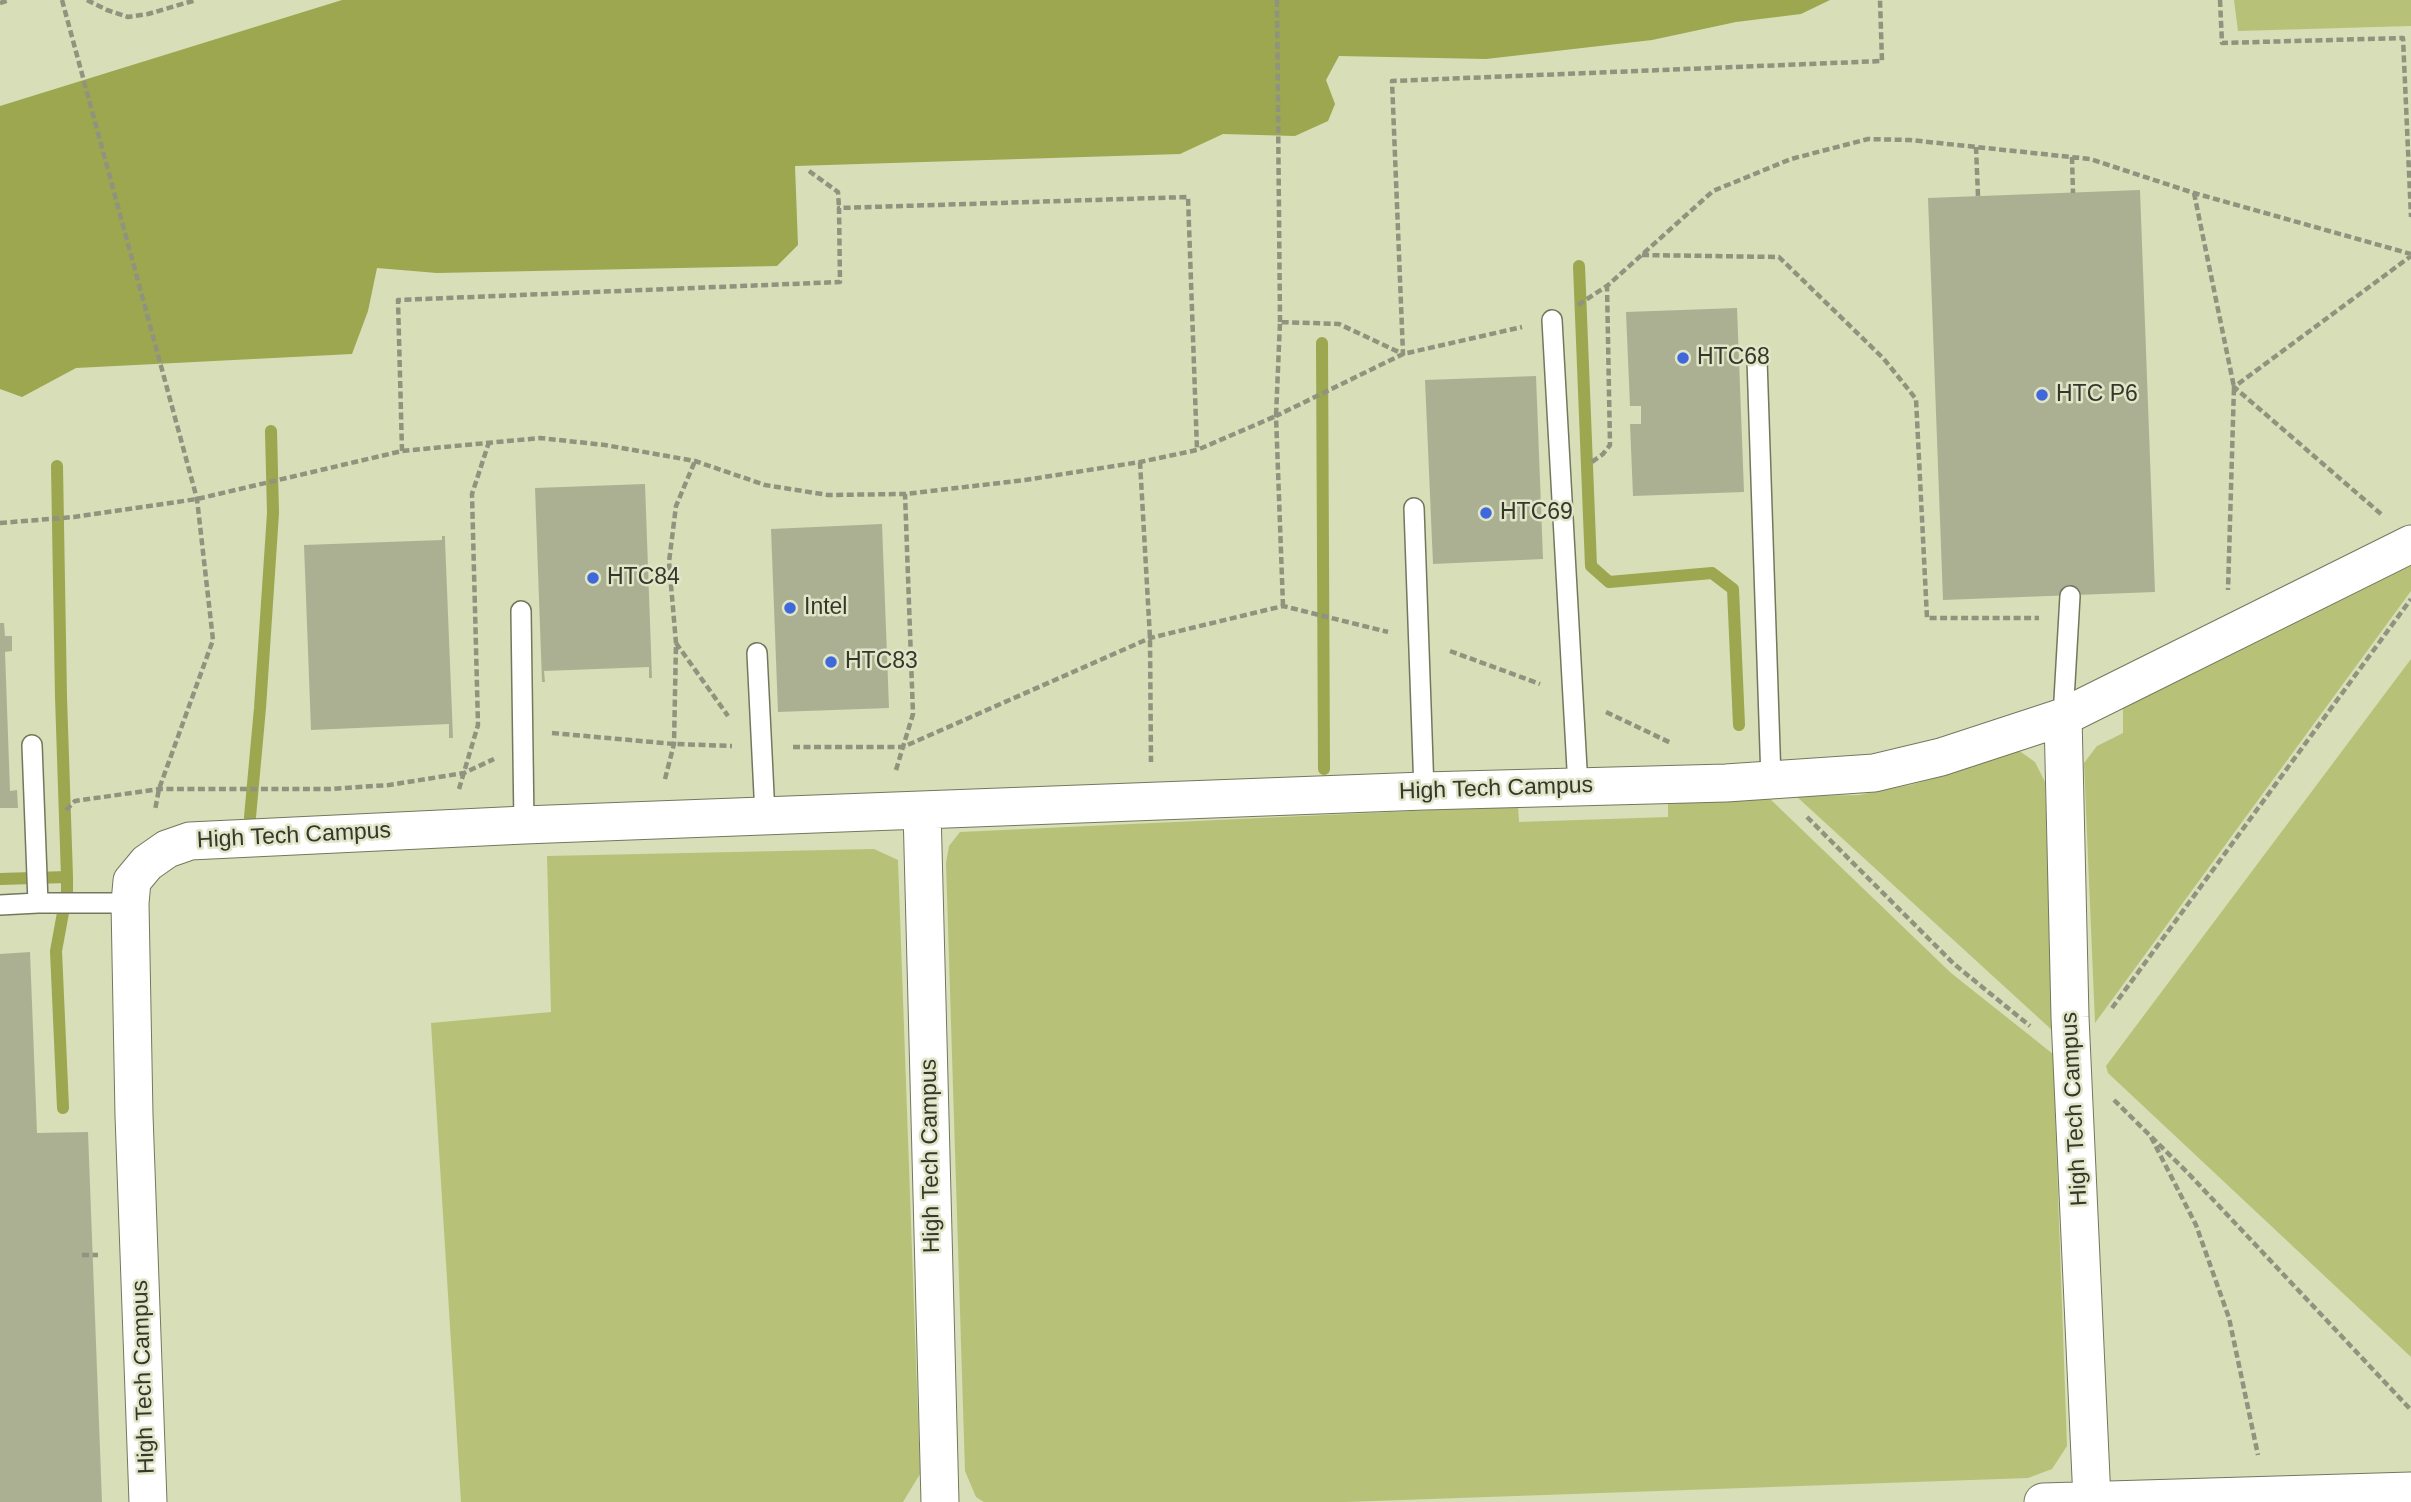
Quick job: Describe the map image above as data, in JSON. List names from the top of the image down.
{
  "streets": {
    "street": ["High Tech Campus"]
  },
  "places": [
    "HTC68",
    "HTC P6",
    "HTC69",
    "HTC84",
    "Intel",
    "HTC83"
  ]
}
